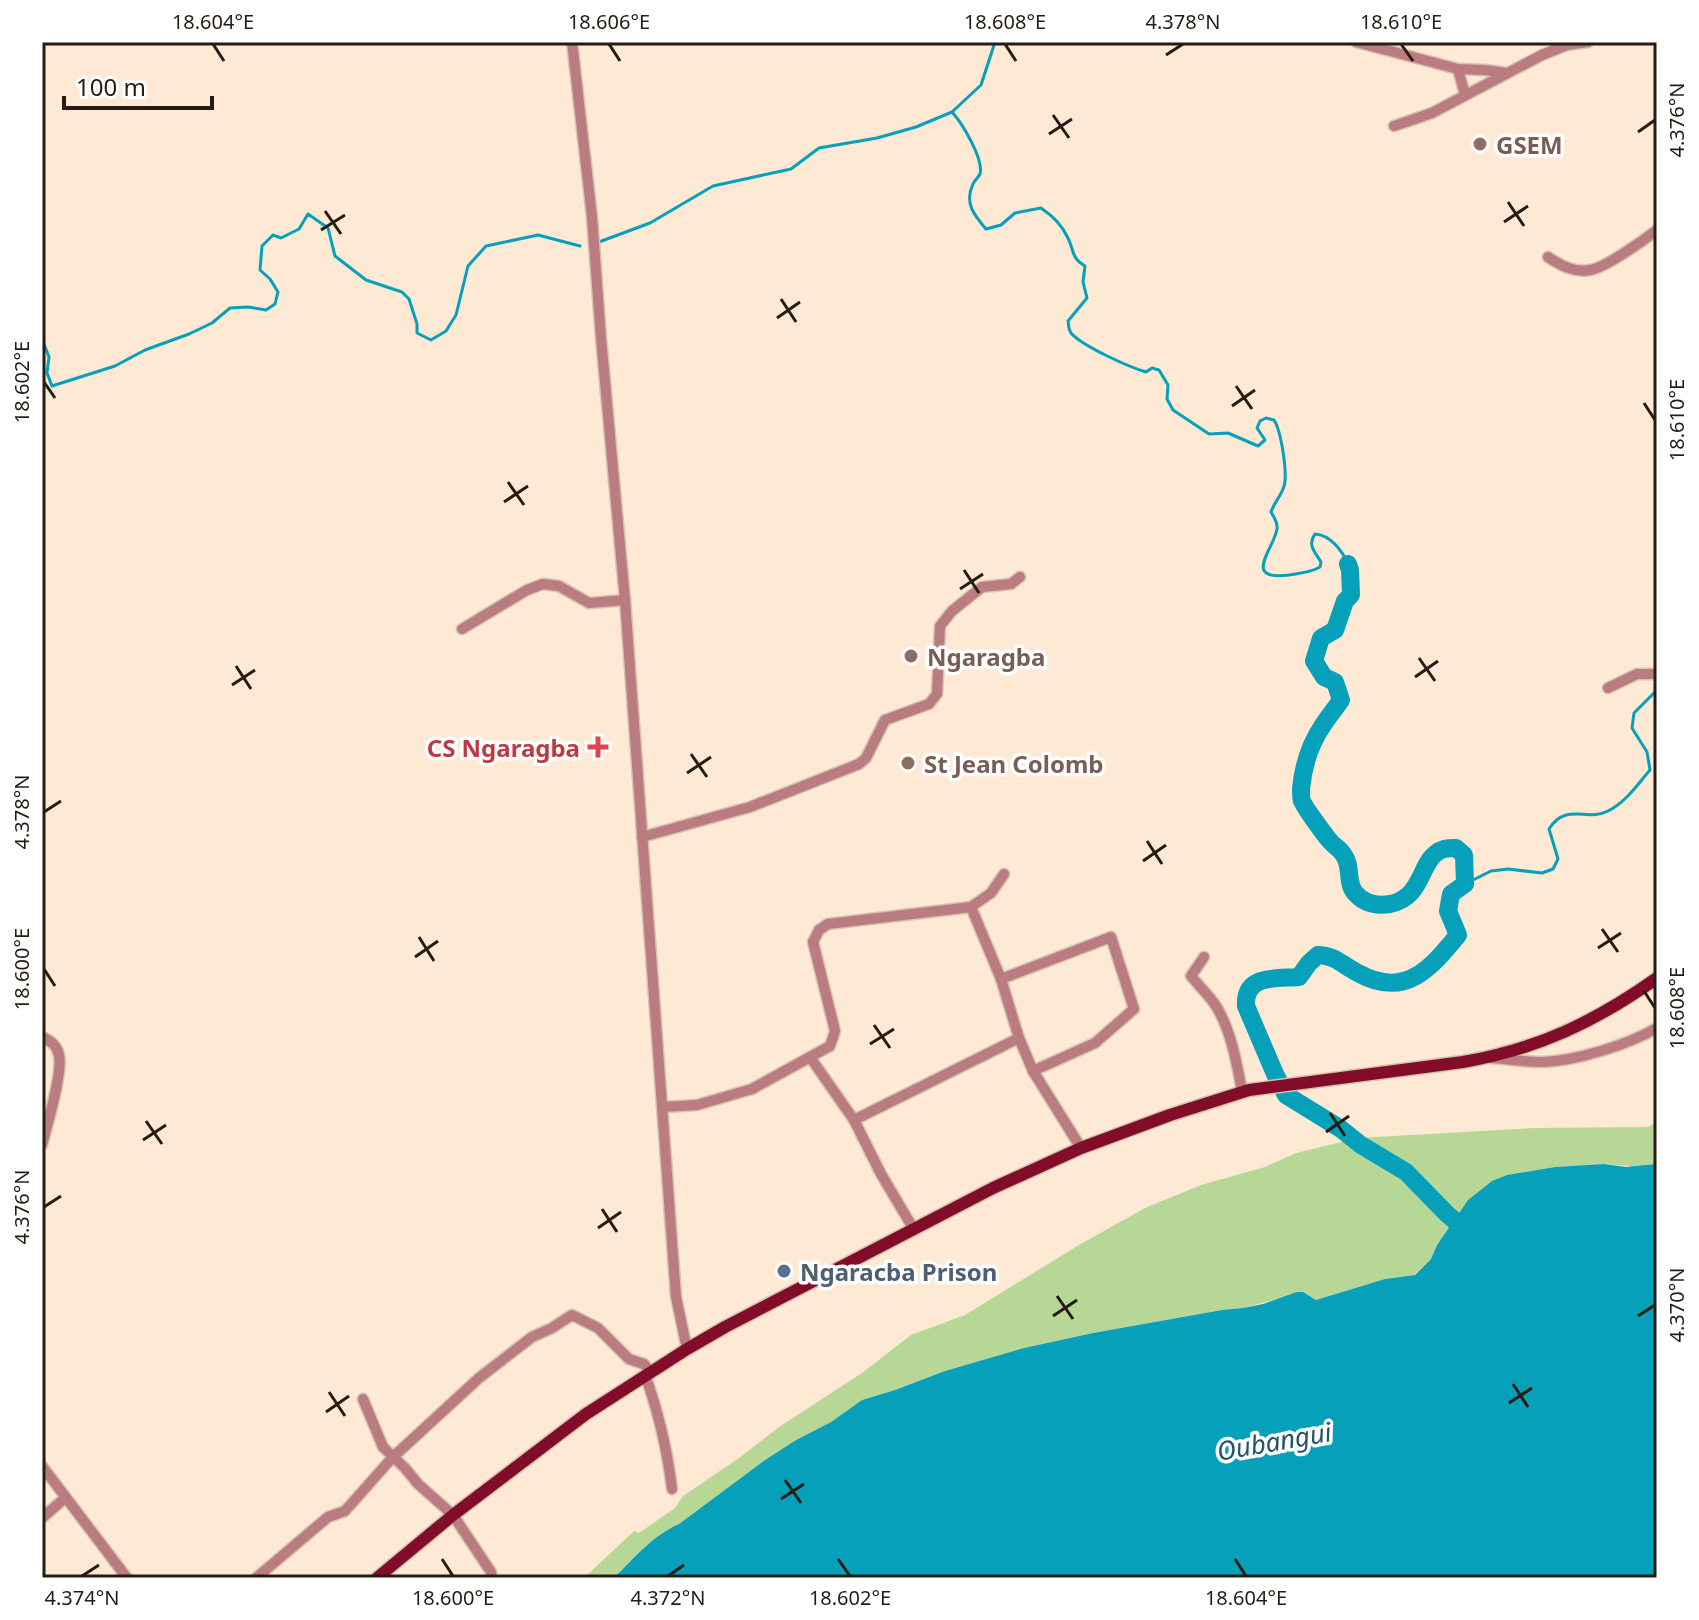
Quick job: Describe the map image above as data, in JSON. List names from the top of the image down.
{
  "water": ["Oubangui"],
  "places": {
    "other": [
      "GSEM",
      "Ngaragba",
      "St Jean Colomb",
      "Ngaracba Prison"
    ],
    "health": ["CS Ngaragba"]
  },
  "scale_bar": "100 m",
  "coordinates": [
    "18.604°E",
    "18.606°E",
    "18.608°E",
    "4.378°N",
    "18.610°E",
    "4.376°N",
    "18.602°E",
    "18.600°E",
    "4.370°N",
    "4.374°N",
    "4.372°N"
  ]
}
